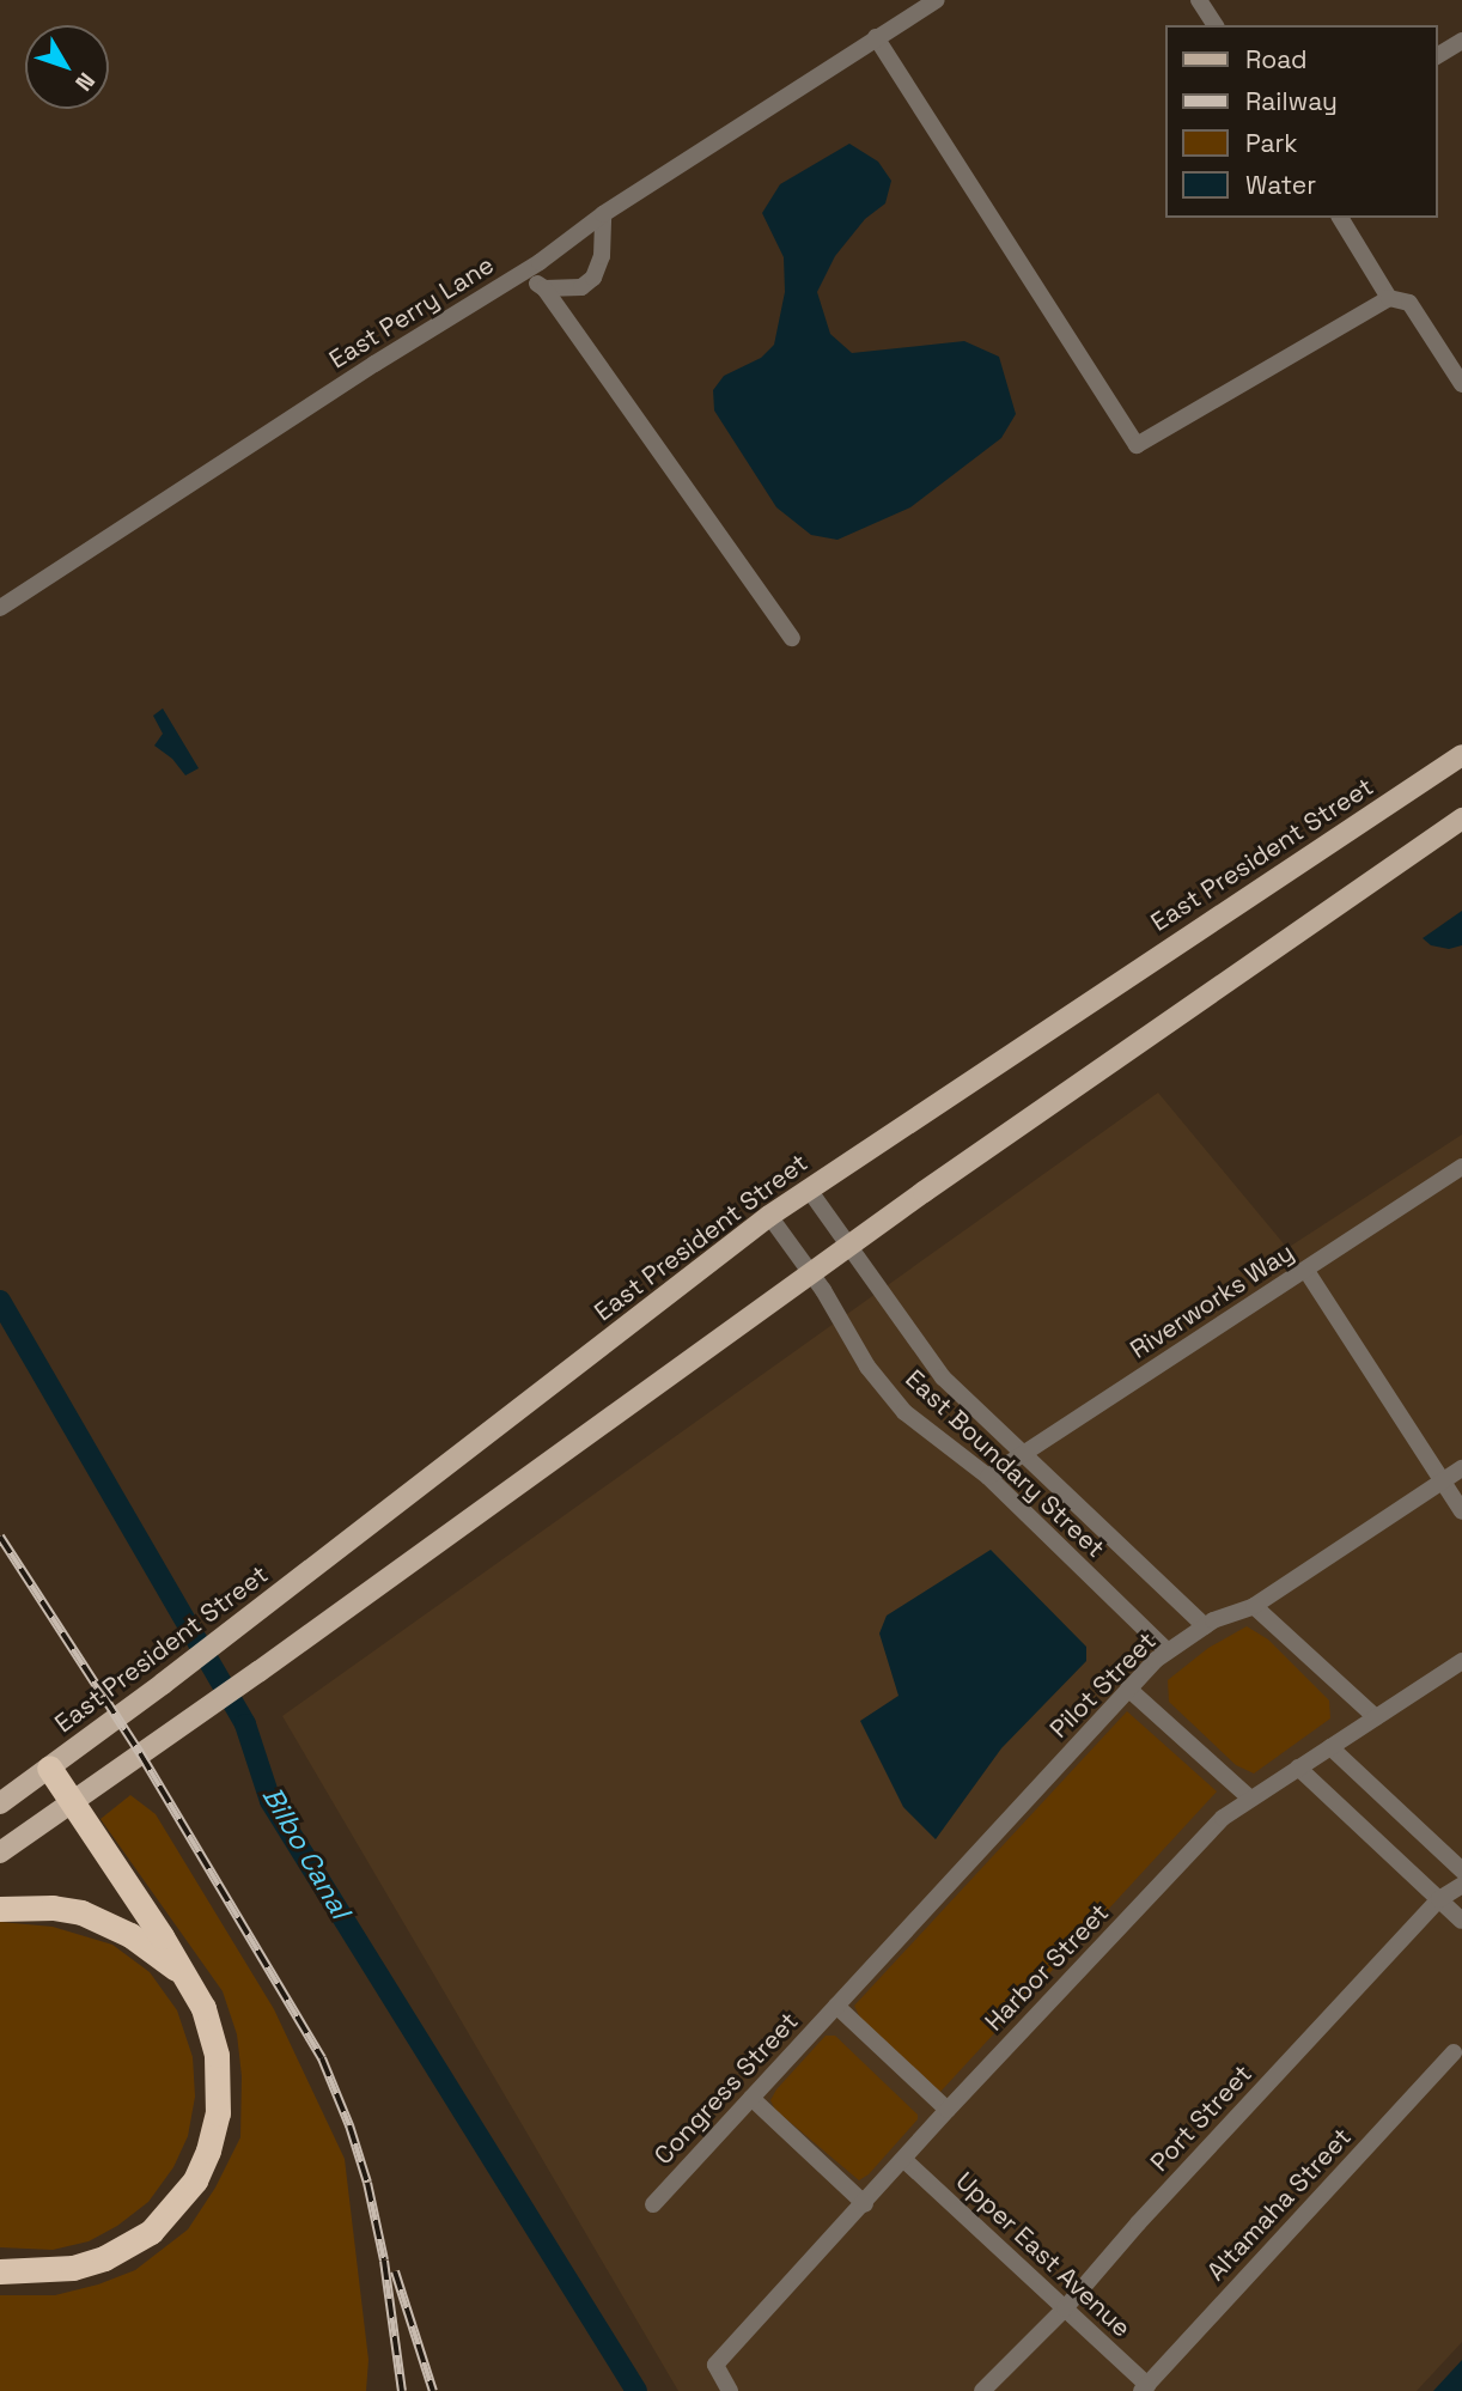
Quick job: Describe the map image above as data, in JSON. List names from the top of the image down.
{
  "streets": {
    "main road": ["East President Street"],
    "street": [
      "East Perry Lane",
      "Riverworks Way",
      "East Boundary Street",
      "Pilot Street",
      "Harbor Street",
      "Congress Street",
      "Port Street",
      "Altamaha Street",
      "Upper East Avenue"
    ]
  },
  "crossings": [
    ["East President Street", "East Boundary Street"],
    ["Riverworks Way", "East Boundary Street"],
    ["East Boundary Street", "Pilot Street"],
    ["Pilot Street", "Congress Street"],
    ["Harbor Street", "Upper East Avenue"],
    ["Port Street", "Upper East Avenue"],
    ["Altamaha Street", "Upper East Avenue"]
  ],
  "water": ["Bilbo Canal"],
  "legend": [
    "Road",
    "Railway",
    "Park",
    "Water"
  ],
  "north": "bottom right"
}
